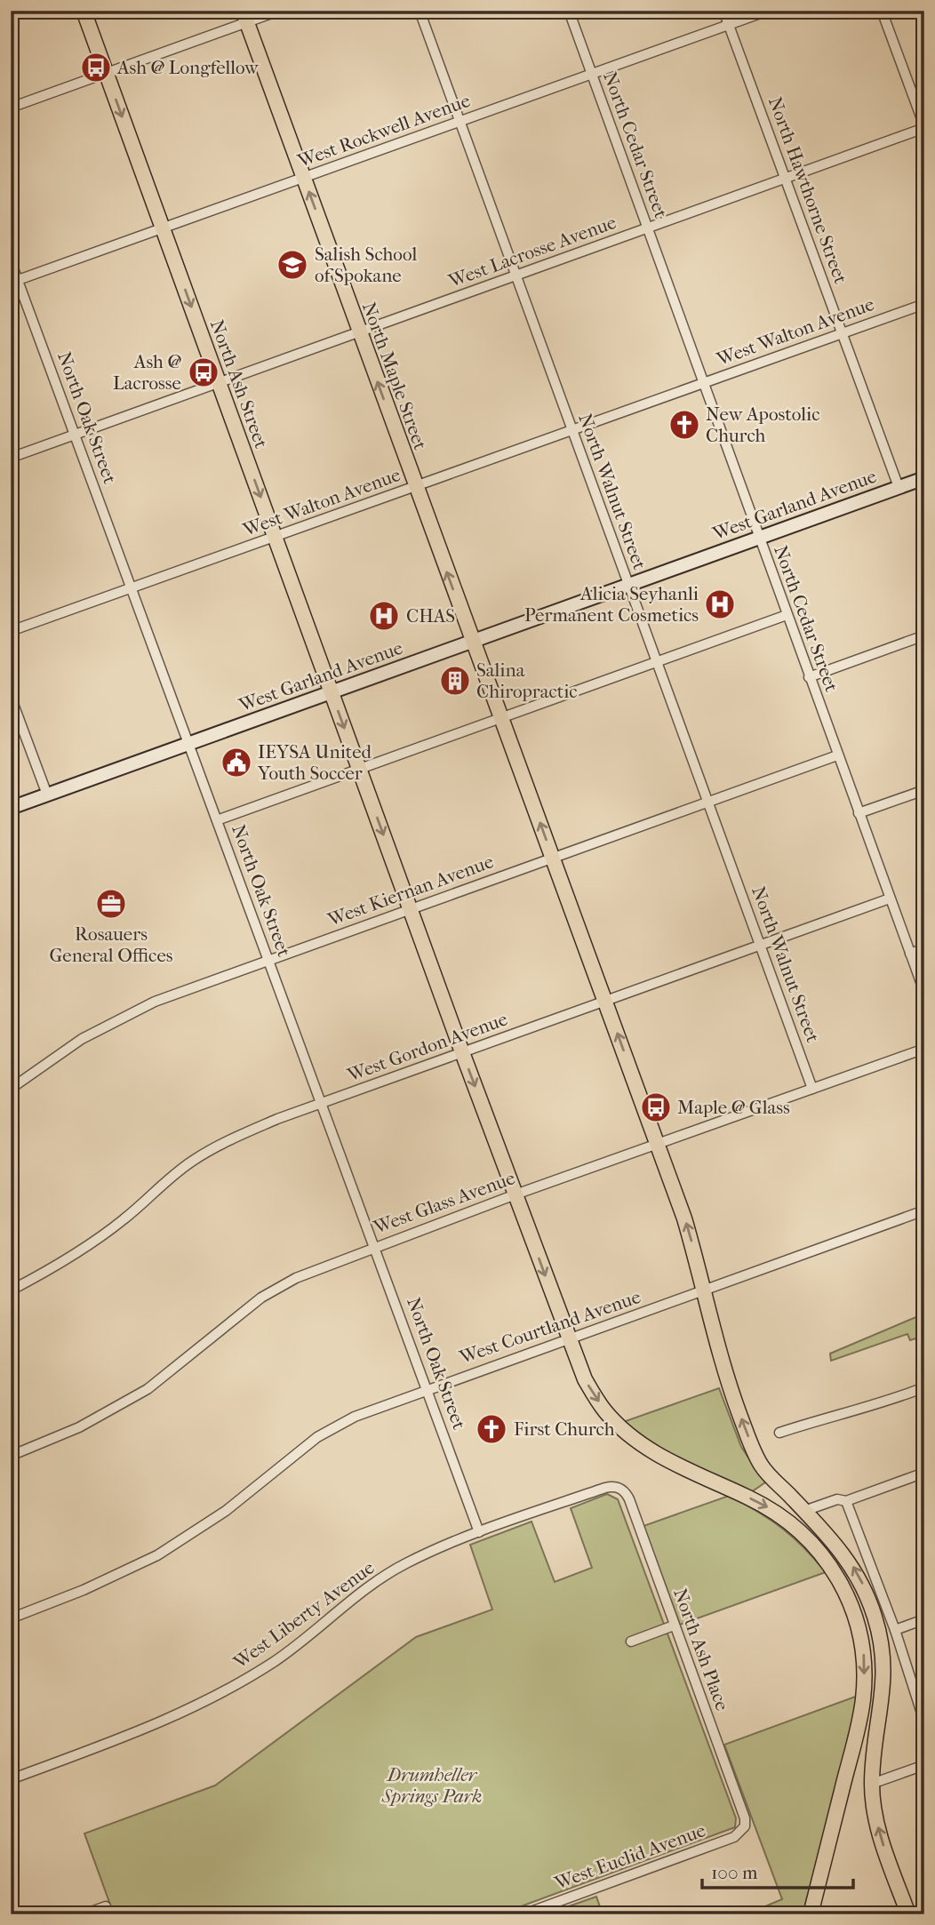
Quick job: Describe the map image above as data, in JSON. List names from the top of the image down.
{
  "streets": {
    "main road": ["North Maple Street", "North Ash Street"],
    "street": [
      "West Rockwell Avenue",
      "North Cedar Street",
      "North Hawthorne Street",
      "West Lacrosse Avenue",
      "West Walton Avenue",
      "North Oak Street",
      "North Walnut Street",
      "West Garland Avenue",
      "West Kiernan Avenue",
      "West Gordon Avenue",
      "West Glass Avenue",
      "West Courtland Avenue",
      "West Liberty Avenue",
      "North Ash Place",
      "West Euclid Avenue"
    ]
  },
  "crossings": [
    ["West Rockwell Avenue", "North Cedar Street"],
    ["West Rockwell Avenue", "North Hawthorne Street"],
    ["West Rockwell Avenue", "North Maple Street"],
    ["West Rockwell Avenue", "North Ash Street"],
    ["West Rockwell Avenue", "North Oak Street"],
    ["West Rockwell Avenue", "North Walnut Street"],
    ["North Cedar Street", "West Lacrosse Avenue"],
    ["North Cedar Street", "West Walton Avenue"],
    ["North Cedar Street", "West Garland Avenue"],
    ["North Cedar Street", "West Kiernan Avenue"],
    ["North Cedar Street", "West Gordon Avenue"],
    ["North Hawthorne Street", "West Lacrosse Avenue"],
    ["North Hawthorne Street", "West Walton Avenue"],
    ["North Hawthorne Street", "West Garland Avenue"],
    ["West Lacrosse Avenue", "North Maple Street"],
    ["West Lacrosse Avenue", "North Ash Street"],
    ["West Lacrosse Avenue", "North Oak Street"],
    ["West Lacrosse Avenue", "North Walnut Street"],
    ["West Walton Avenue", "North Maple Street"],
    ["West Walton Avenue", "North Ash Street"],
    ["West Walton Avenue", "North Oak Street"],
    ["West Walton Avenue", "North Walnut Street"],
    ["North Maple Street", "West Garland Avenue"],
    ["North Maple Street", "West Kiernan Avenue"],
    ["North Maple Street", "West Gordon Avenue"],
    ["North Maple Street", "West Glass Avenue"],
    ["North Maple Street", "West Courtland Avenue"],
    ["North Ash Street", "West Garland Avenue"],
    ["North Ash Street", "West Kiernan Avenue"],
    ["North Ash Street", "West Gordon Avenue"],
    ["North Ash Street", "West Glass Avenue"],
    ["North Ash Street", "West Courtland Avenue"],
    ["North Oak Street", "West Garland Avenue"],
    ["North Oak Street", "West Kiernan Avenue"],
    ["North Oak Street", "West Gordon Avenue"],
    ["North Oak Street", "West Glass Avenue"],
    ["North Oak Street", "West Courtland Avenue"],
    ["North Oak Street", "West Liberty Avenue"],
    ["North Walnut Street", "West Garland Avenue"],
    ["North Walnut Street", "West Kiernan Avenue"],
    ["North Walnut Street", "West Gordon Avenue"],
    ["North Walnut Street", "West Glass Avenue"],
    ["West Liberty Avenue", "North Ash Place"],
    ["North Ash Place", "West Euclid Avenue"]
  ],
  "one_way": ["North Maple Street", "North Ash Street"],
  "parks": ["Drumheller Springs Park"],
  "places": {
    "bus stop": ["Ash @ Longfellow", "Ash @ Lacrosse", "Maple @ Glass"],
    "school or university": ["Salish School of Spokane"],
    "church": ["New Apostolic Church", "First Church"],
    "hospital": ["Alicia Seyhanli Permanent Cosmetics", "CHAS"],
    "building": ["Salina Chiropractic"],
    "public building": ["IEYSA United Youth Soccer"],
    "office": ["Rosauers General Offices"]
  },
  "scale_bar": "100 m"
}
